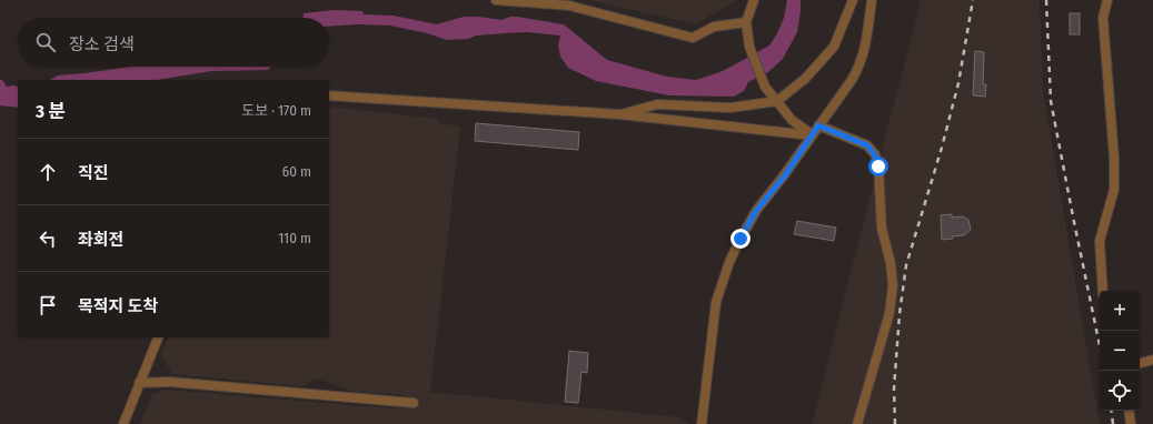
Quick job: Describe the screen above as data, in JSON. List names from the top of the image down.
{
  "page": {
    "search": "장소 검색",
    "heading": ["3 분", "도보 · 170 m"],
    "list": [
      ["직진", "60 m"],
      ["좌회전", "110 m"],
      "목적지 도착"
    ],
    "map_buttons": ["+", "−"]
  }
}
